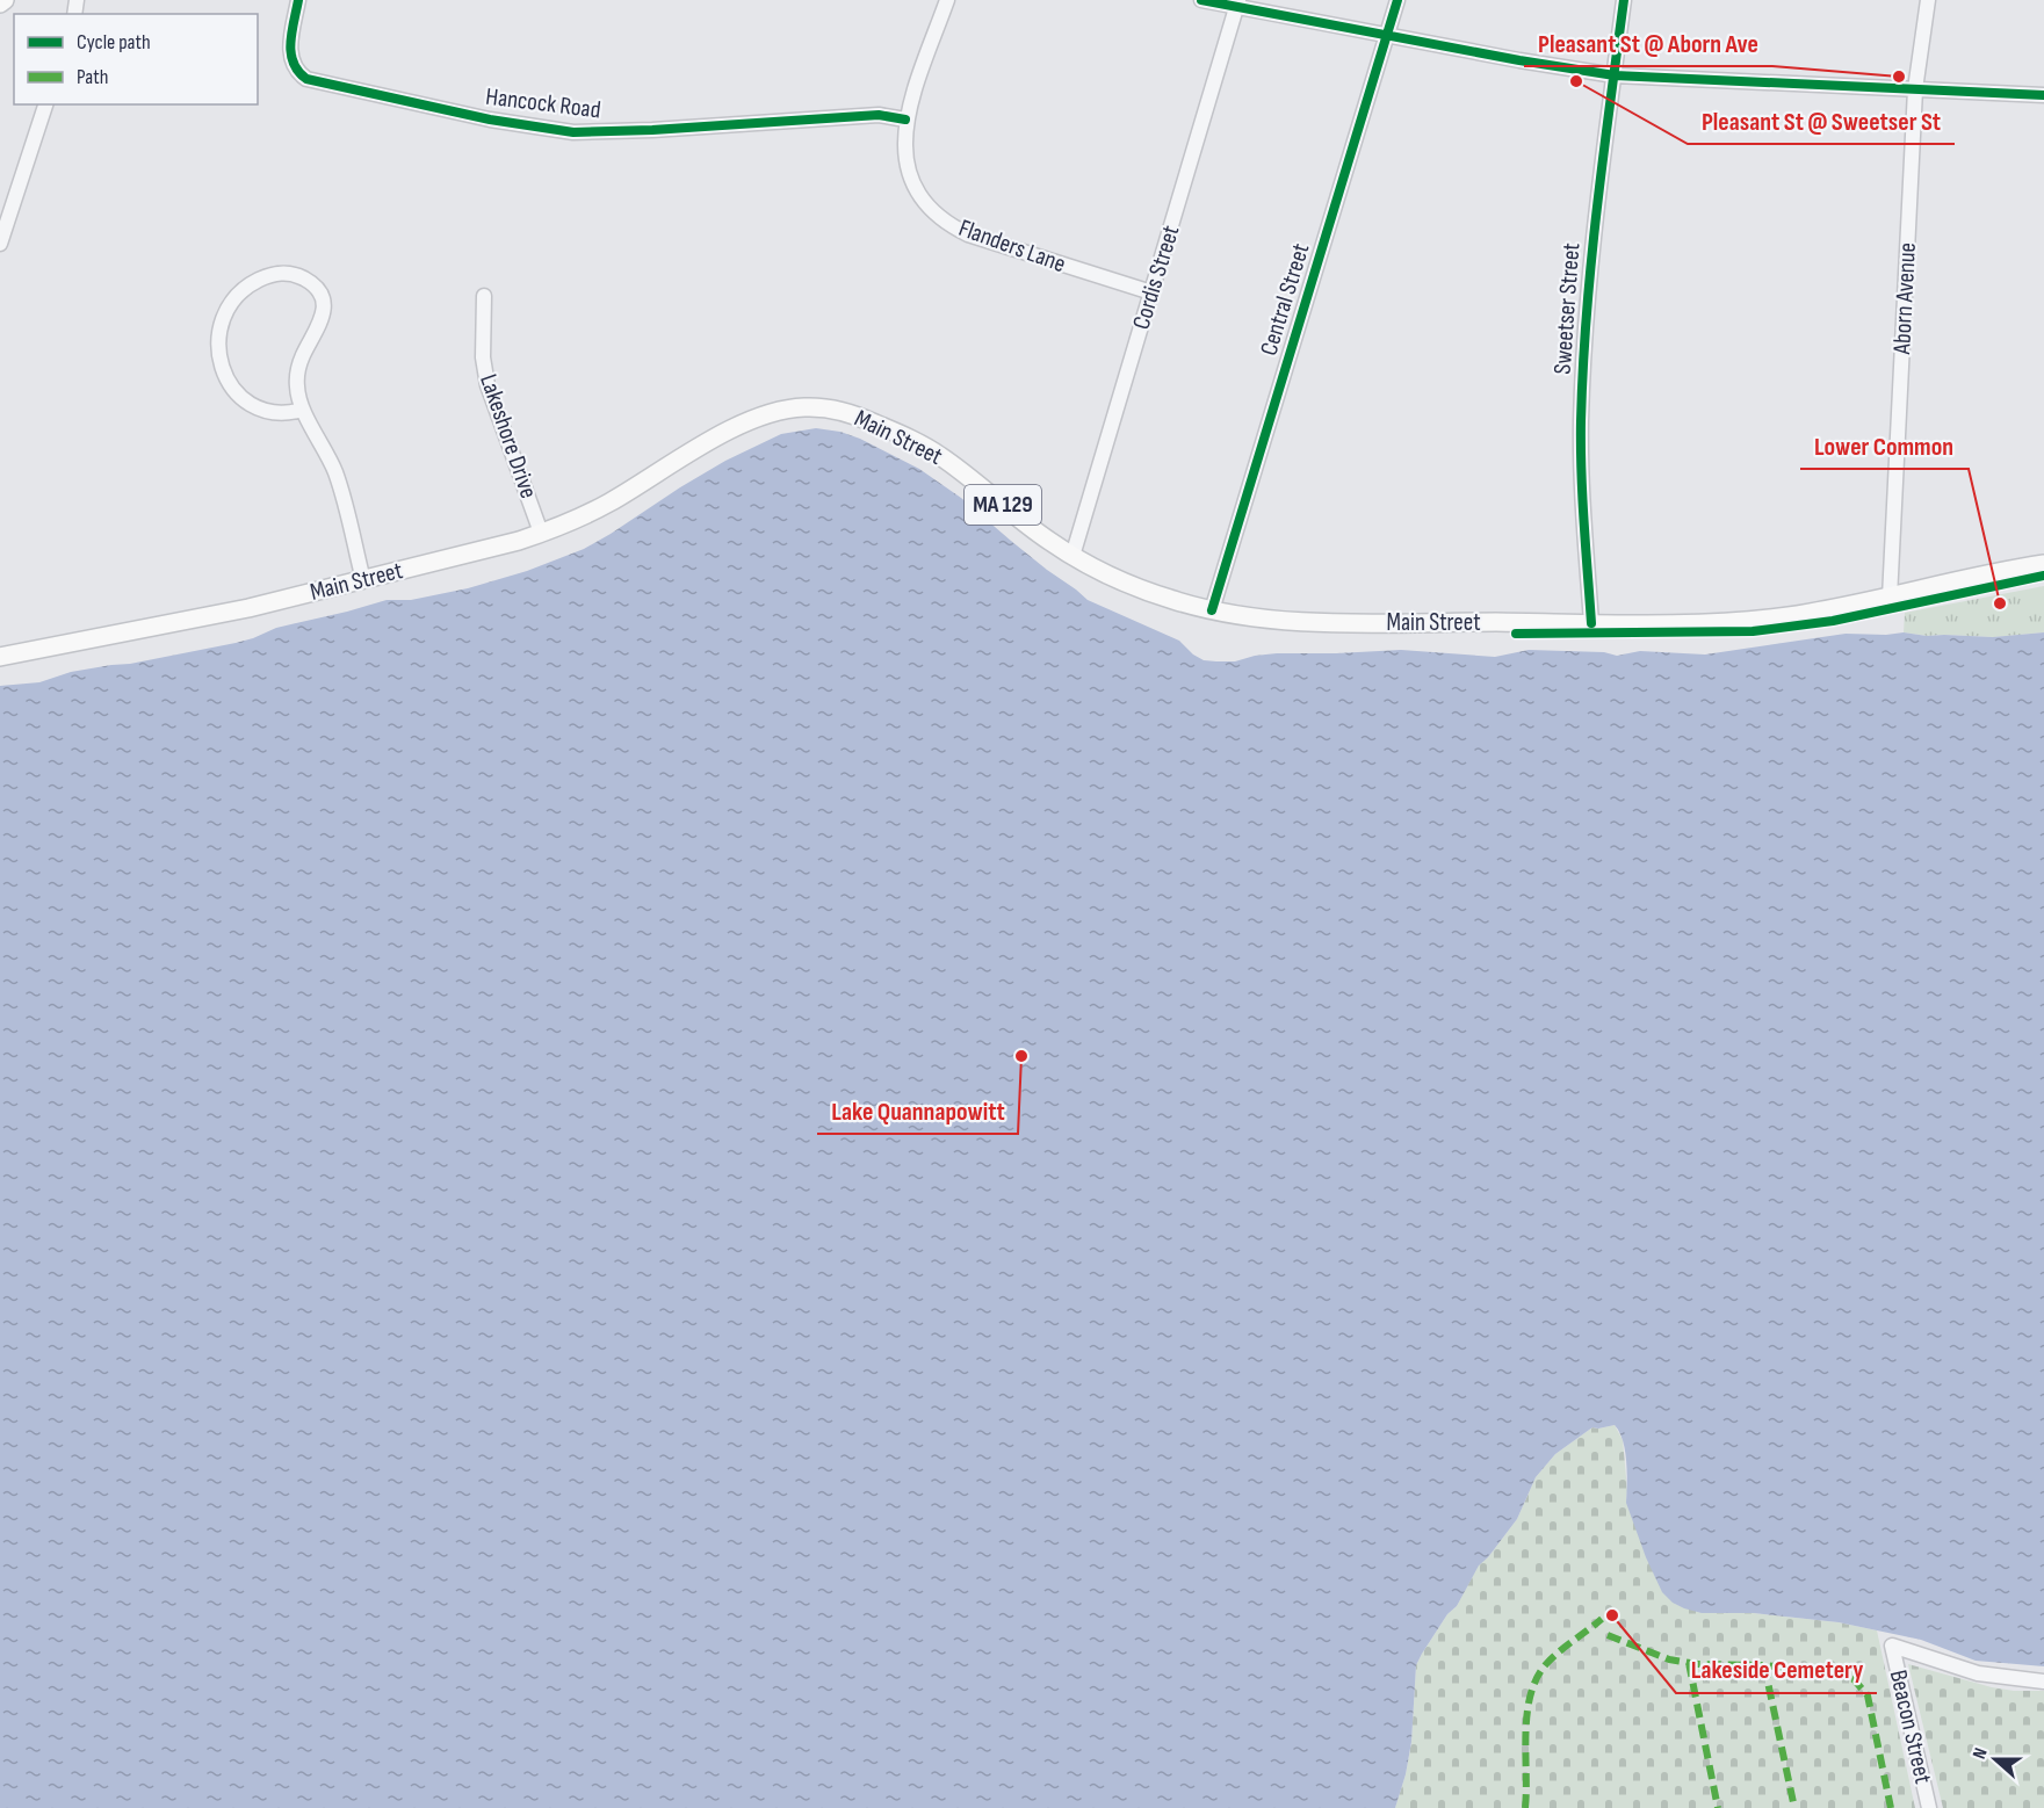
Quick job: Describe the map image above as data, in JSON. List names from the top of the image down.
{
  "streets": {
    "main road": ["Main Street", "MA 129"],
    "street": [
      "Hancock Road",
      "Flanders Lane",
      "Cordis Street",
      "Aborn Avenue",
      "Central Street",
      "Sweetser Street",
      "Lakeshore Drive",
      "Beacon Street"
    ]
  },
  "crossings": [
    ["Hancock Road", "Flanders Lane"],
    ["Flanders Lane", "Cordis Street"],
    ["Cordis Street", "Main Street"],
    ["Aborn Avenue", "Main Street"],
    ["Central Street", "Main Street"],
    ["Sweetser Street", "Main Street"],
    ["Lakeshore Drive", "Main Street"]
  ],
  "places": [
    "Pleasant St @ Aborn Ave",
    "Pleasant St @ Sweetser St",
    "Lower Common",
    "Lake Quannapowitt",
    "Lakeside Cemetery"
  ],
  "legend": ["Cycle path", "Path"],
  "north": "left"
}
